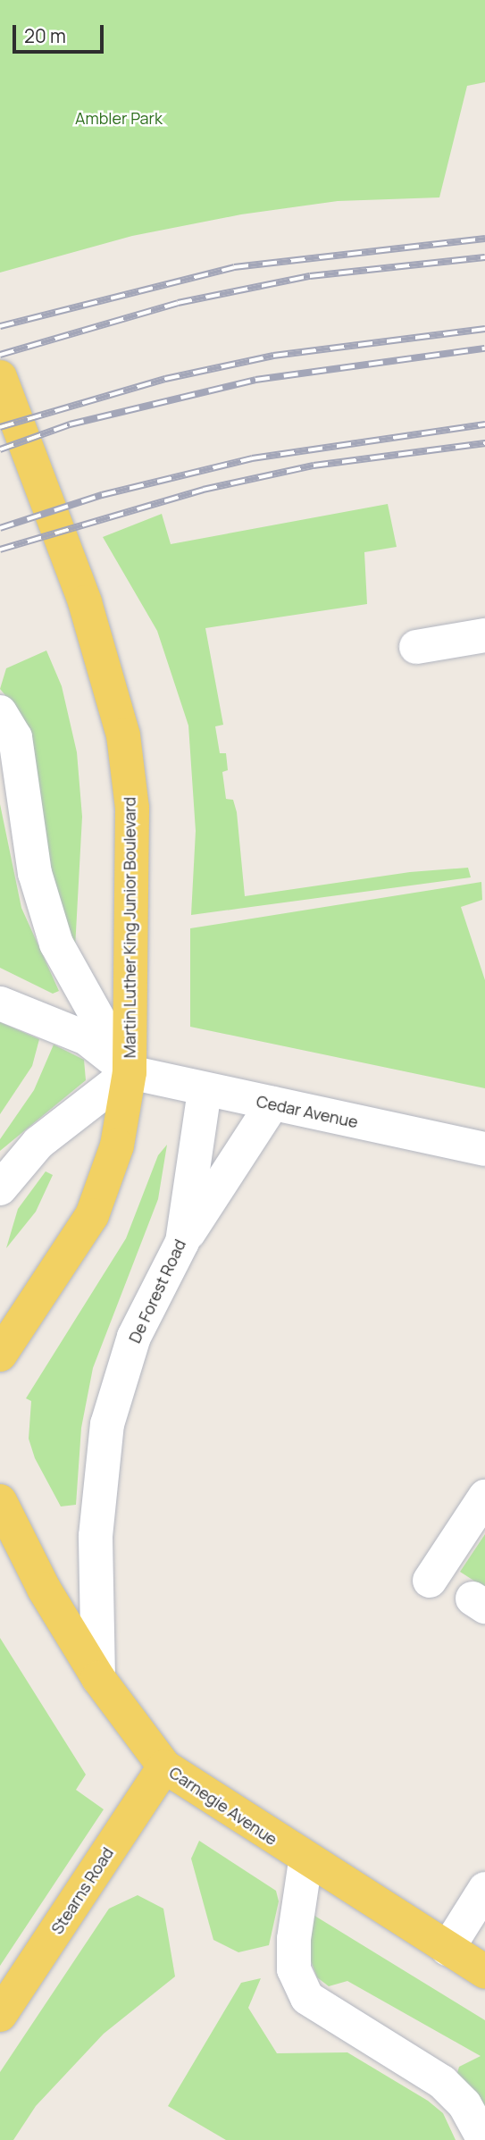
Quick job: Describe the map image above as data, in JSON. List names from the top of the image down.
{
  "streets": {
    "main road": ["Martin Luther King Junior Boulevard", "Carnegie Avenue", "Stearns Road"],
    "street": ["Cedar Avenue", "De Forest Road"]
  },
  "crossings": [
    ["Martin Luther King Junior Boulevard", "Cedar Avenue"],
    ["Cedar Avenue", "De Forest Road"],
    ["De Forest Road", "Carnegie Avenue"],
    ["Carnegie Avenue", "Stearns Road"]
  ],
  "parks": ["Ambler Park"],
  "scale_bar": "20 m"
}
